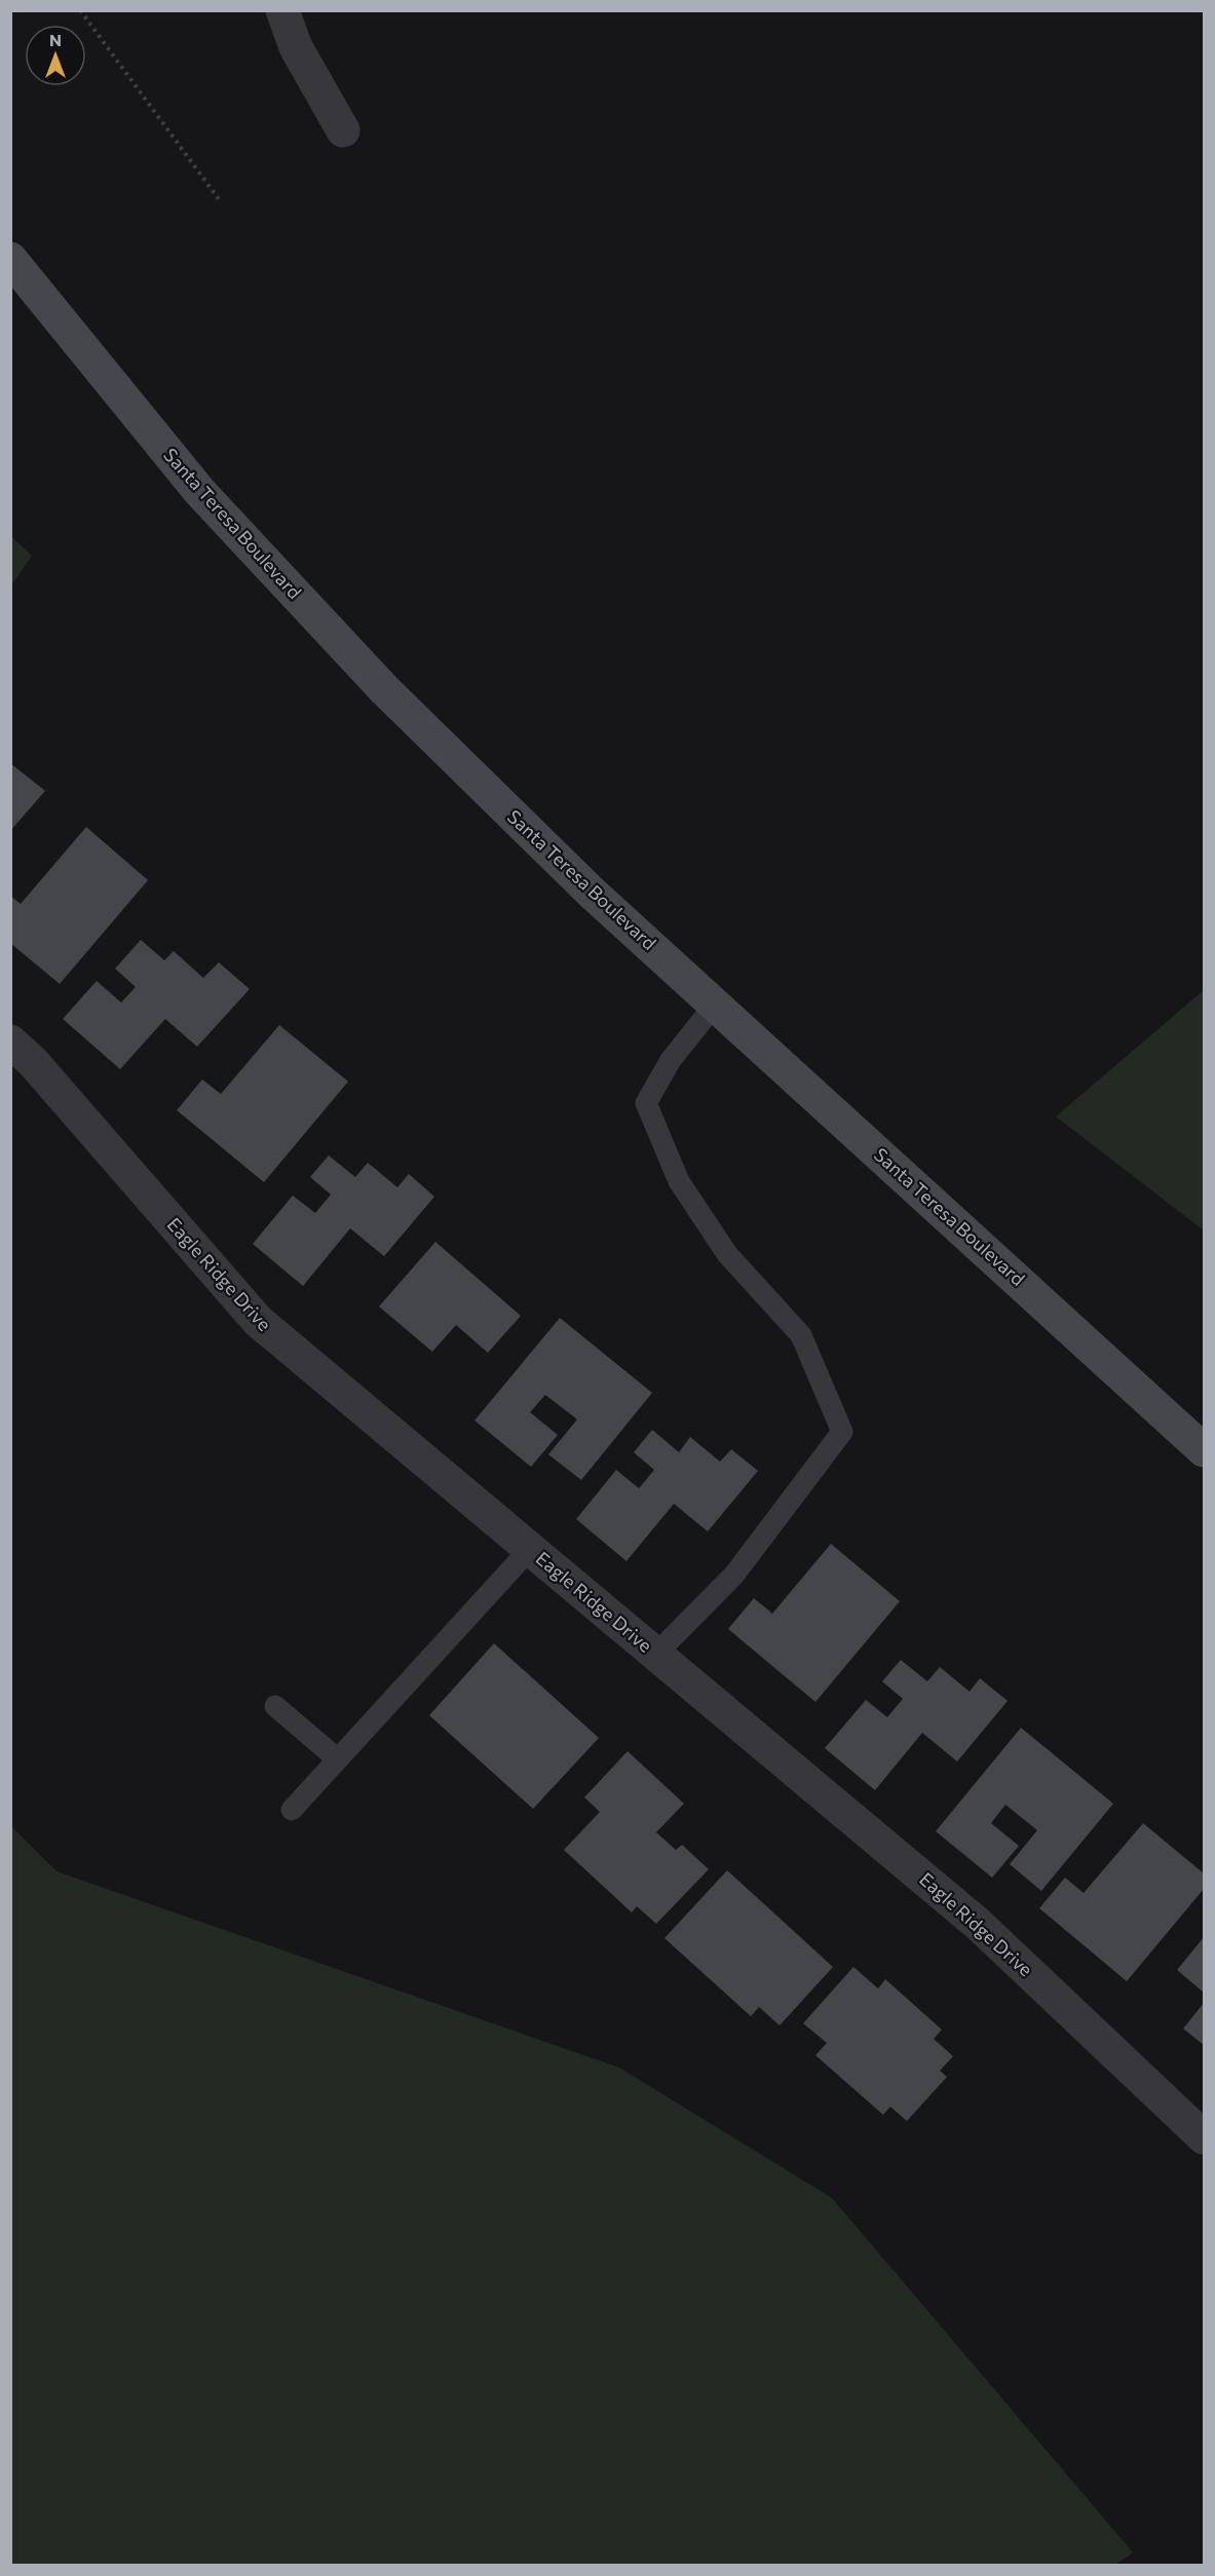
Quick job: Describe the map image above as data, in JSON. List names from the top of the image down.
{
  "streets": {
    "main road": ["Santa Teresa Boulevard"],
    "street": ["Eagle Ridge Drive"]
  },
  "north": "top"
}
